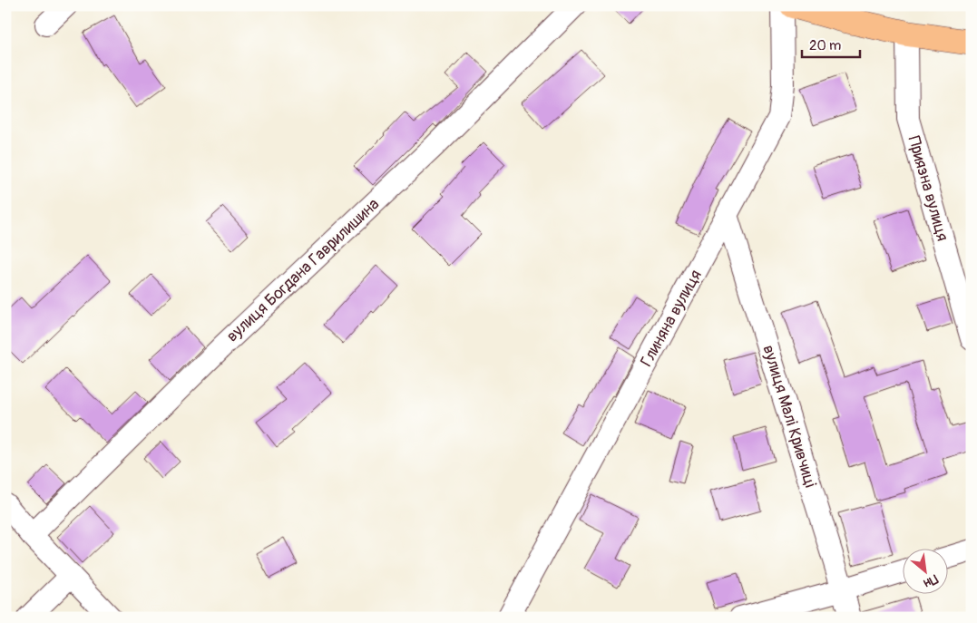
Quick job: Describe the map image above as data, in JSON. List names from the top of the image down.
{
  "streets": {
    "street": [
      "Приязна вулиця",
      "вулиця Богдана Гаврилишина",
      "Глиняна вулиця",
      "вулиця Малі Кривчиці"
    ]
  },
  "crossings": [
    ["Глиняна вулиця", "вулиця Малі Кривчиці"]
  ],
  "scale_bar": "20 m",
  "north": "bottom right"
}
